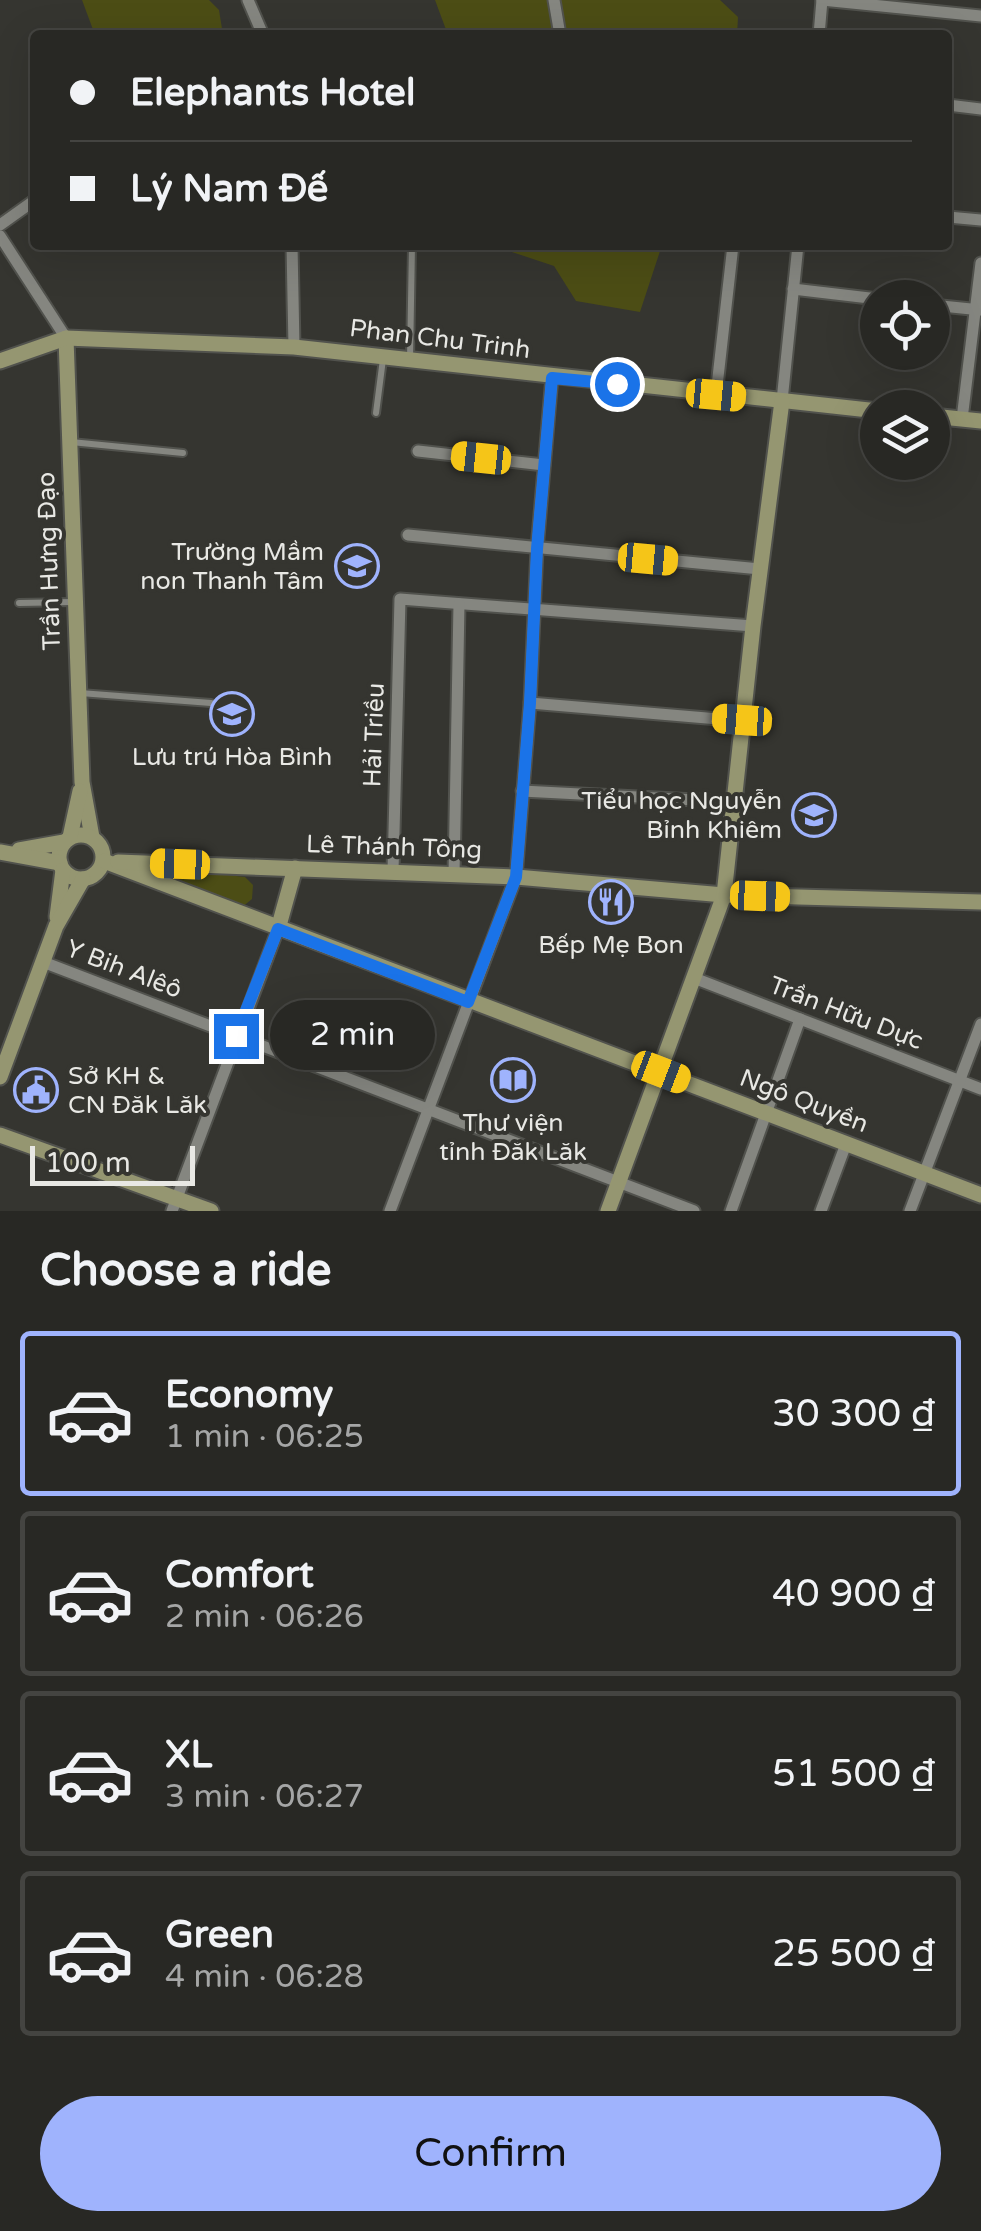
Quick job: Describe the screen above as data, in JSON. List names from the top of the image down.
{
  "streets": {
    "street": [
      "Phan Chu Trinh",
      "Trần Hưng Đạo",
      "Hải Triều",
      "Lê Thánh Tông",
      "Y Bih Alêô",
      "Trần Hữu Dực",
      "Ngô Quyền"
    ]
  },
  "crossings": [
    ["Phan Chu Trinh", "Trần Hưng Đạo"],
    ["Trần Hưng Đạo", "Lê Thánh Tông"],
    ["Trần Hưng Đạo", "Ngô Quyền"],
    ["Hải Triều", "Lê Thánh Tông"],
    ["Lê Thánh Tông", "Ngô Quyền"]
  ],
  "places": {
    "school or university": ["Trường Mầm non Thanh Tâm", "Lưu trú Hòa Bình", "Tiểu học Nguyễn Bỉnh Khiêm"],
    "restaurant": ["Bếp Mẹ Bon"],
    "library": ["Thư viện tỉnh Đăk Lăk"],
    "public building": ["Sở KH & CN Đăk Lăk"]
  },
  "scale_bar": "100 m",
  "page": {
    "banner": ["Elephants Hotel", "Lý Nam Đế"],
    "bubble": "2 min",
    "scale": "100 m",
    "heading": "Choose a ride",
    "list": [
      {
        "name": "Economy",
        "note": "1 min · 06:25",
        "value": "30 300 ₫"
      },
      {
        "name": "Comfort",
        "note": "2 min · 06:26",
        "value": "40 900 ₫"
      },
      {
        "name": "XL",
        "note": "3 min · 06:27",
        "value": "51 500 ₫"
      },
      {
        "name": "Green",
        "note": "4 min · 06:28",
        "value": "25 500 ₫"
      }
    ],
    "buttons": "Confirm"
  }
}
